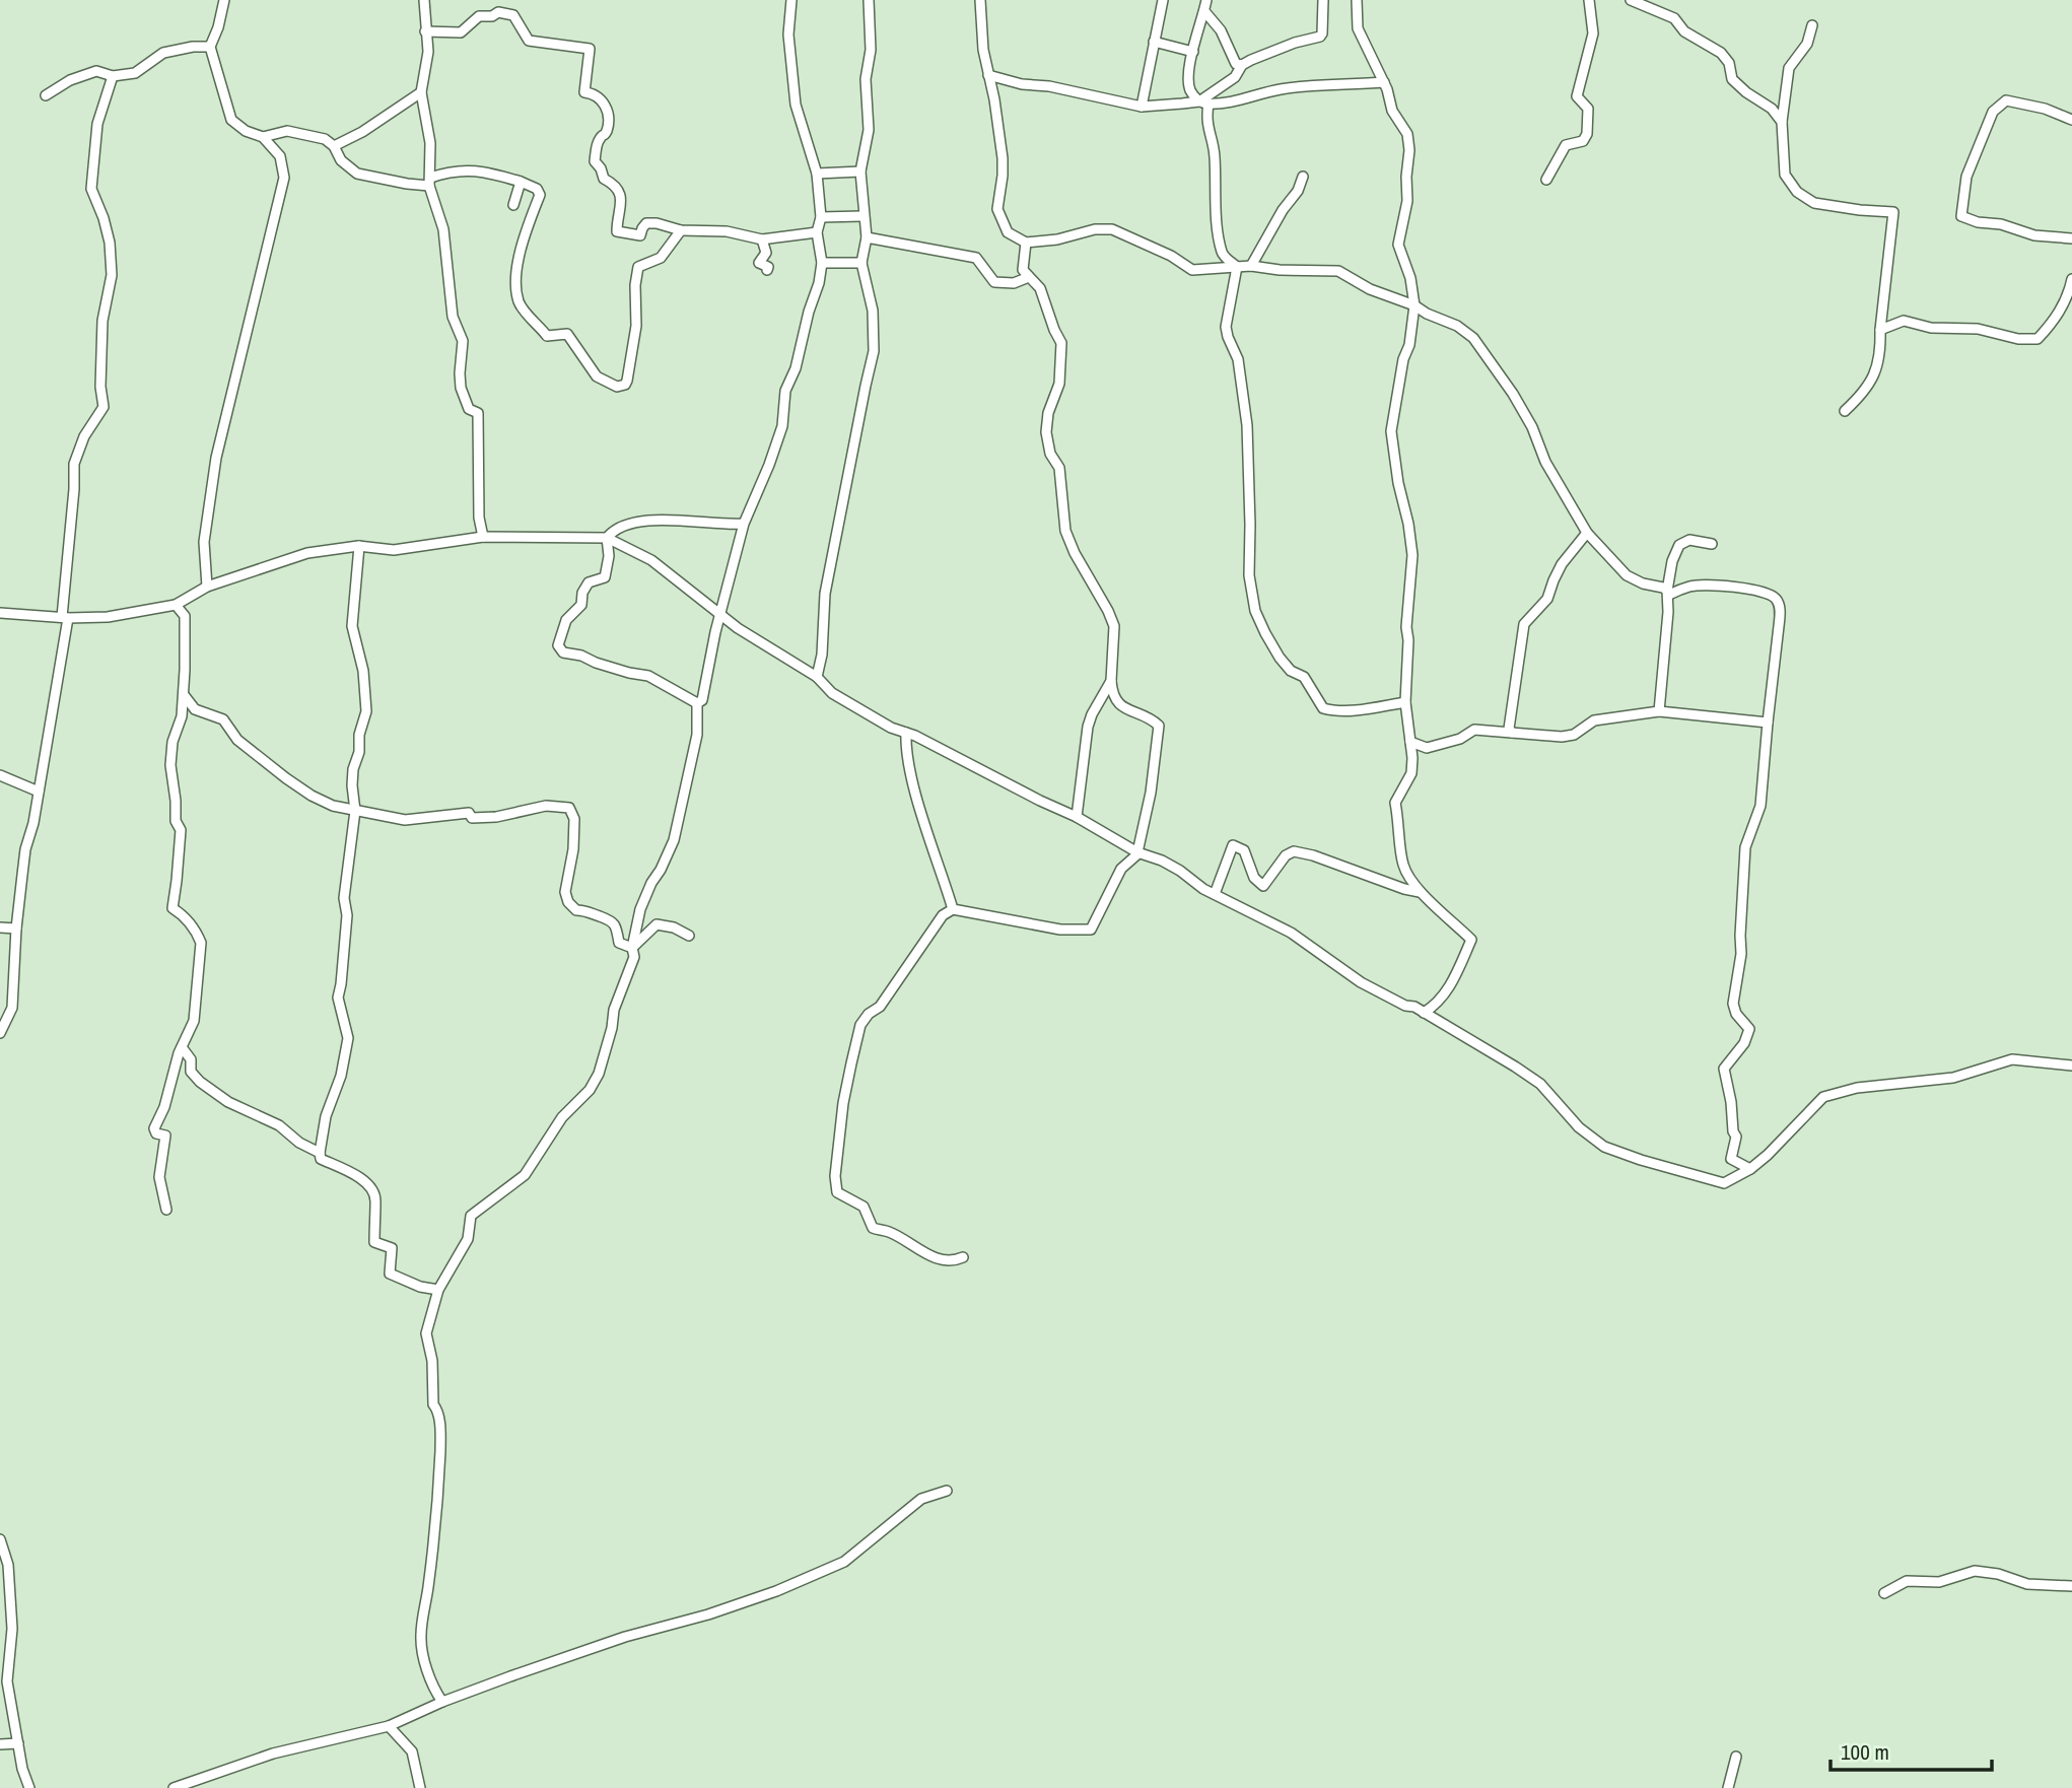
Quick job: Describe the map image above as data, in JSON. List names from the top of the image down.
{
  "scale_bar": "100 m"
}
